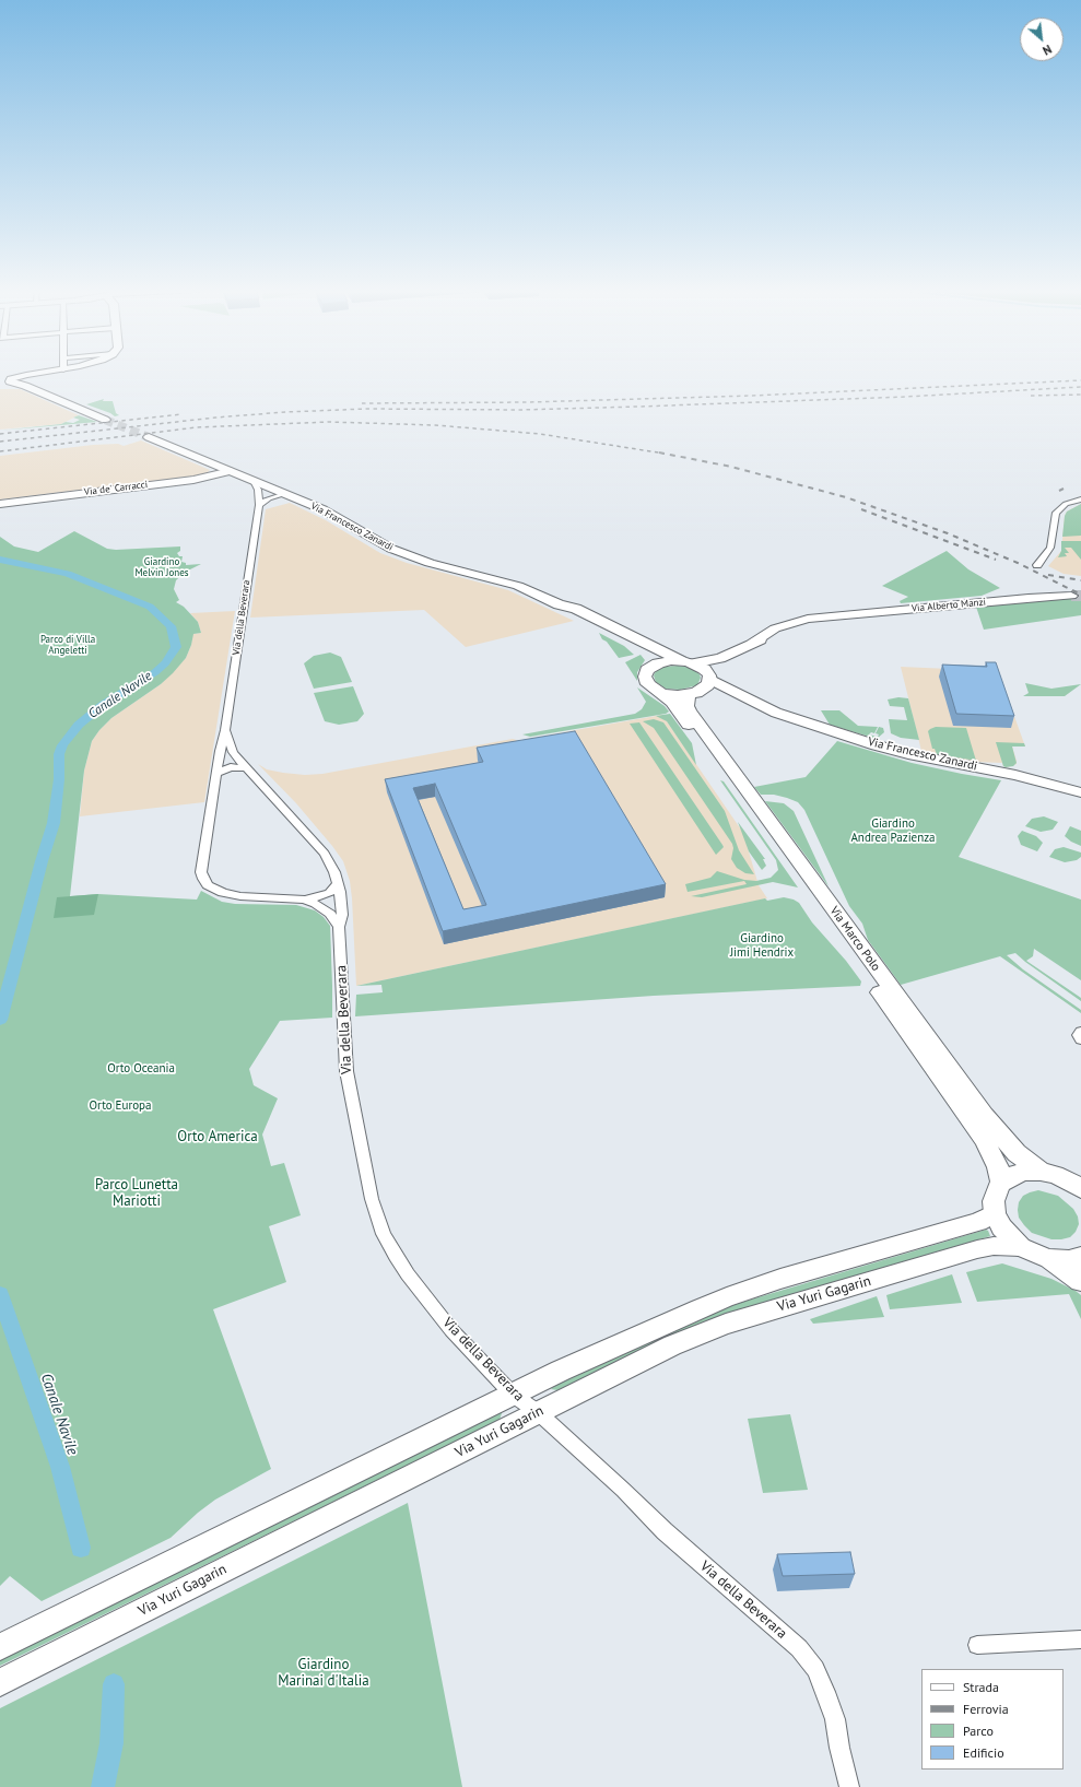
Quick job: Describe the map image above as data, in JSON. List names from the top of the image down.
{
  "streets": {
    "main road": [
      "Via de' Carracci",
      "Via Francesco Zanardi",
      "Via Alberto Manzi",
      "Via Marco Polo",
      "Via Yuri Gagarin"
    ],
    "street": ["Via della Beverara"]
  },
  "crossings": [
    ["Via de' Carracci", "Via Francesco Zanardi"],
    ["Via Francesco Zanardi", "Via Alberto Manzi"],
    ["Via Francesco Zanardi", "Via della Beverara"],
    ["Via Francesco Zanardi", "Via Marco Polo"],
    ["Via della Beverara", "Via Yuri Gagarin"]
  ],
  "water": ["Canale Navile"],
  "parks": [
    "Giardino Melvin Jones",
    "Parco di Villa Angeletti",
    "Giardino Andrea Pazienza",
    "Giardino Jimi Hendrix",
    "Orto Oceania",
    "Orto Europa",
    "Orto America",
    "Parco Lunetta Mariotti",
    "Giardino Marinai d'Italia"
  ],
  "legend": [
    "Strada",
    "Ferrovia",
    "Parco",
    "Edificio"
  ],
  "north": "bottom right"
}
